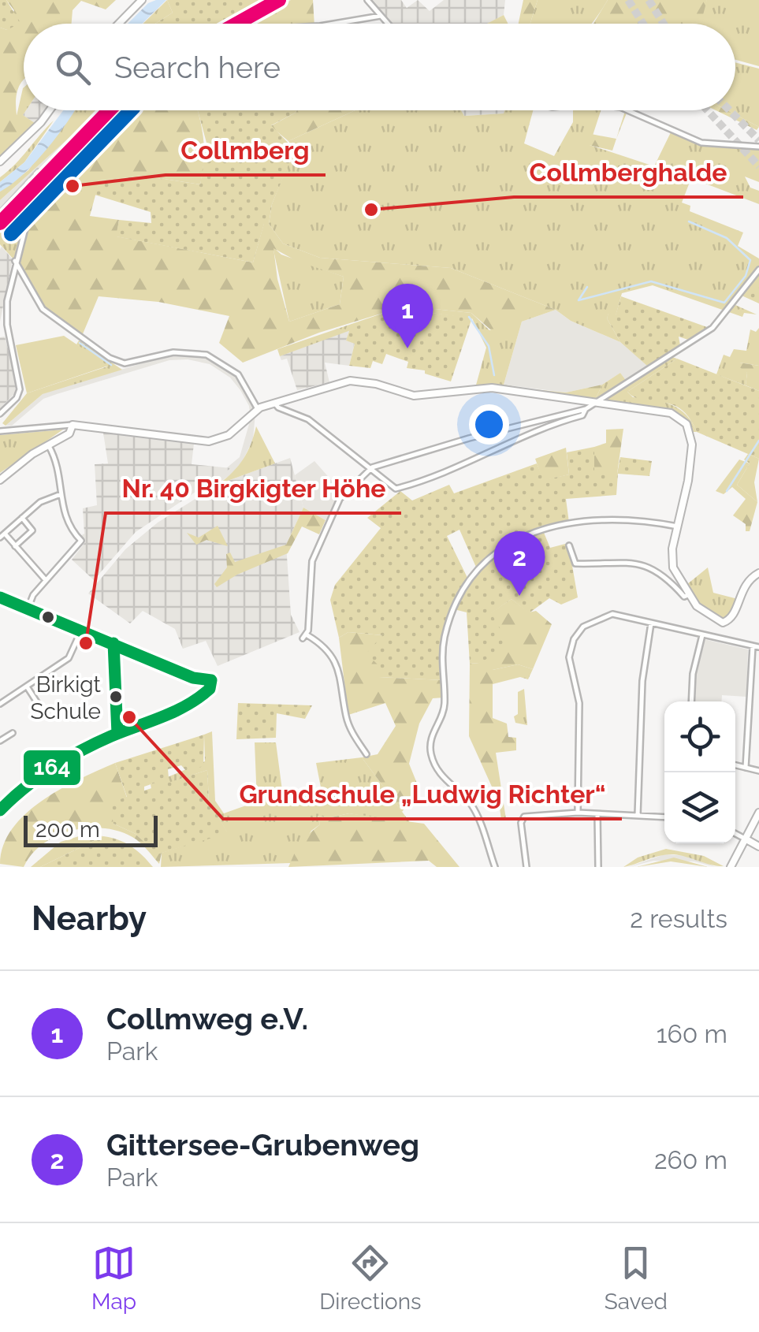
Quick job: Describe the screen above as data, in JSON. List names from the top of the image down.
{
  "places": [
    "Collmberg",
    "Collmberghalde",
    "Nr. 40 Birgkigter Höhe",
    "Birkigt Schule",
    "Grundschule „Ludwig Richter“"
  ],
  "lines": ["transit line 164"],
  "scale_bar": "200 m",
  "page": {
    "search": "Search here",
    "pins": ["1", "2"],
    "scale": "200 m",
    "heading": ["Nearby", "2 results"],
    "list": [
      {
        "mark": "1",
        "name": "Collmweg e.V.",
        "note": "Park",
        "value": "160 m"
      },
      {
        "mark": "2",
        "name": "Gittersee-Grubenweg",
        "note": "Park",
        "value": "260 m"
      }
    ],
    "nav": ["Map", "Directions", "Saved"]
  }
}
